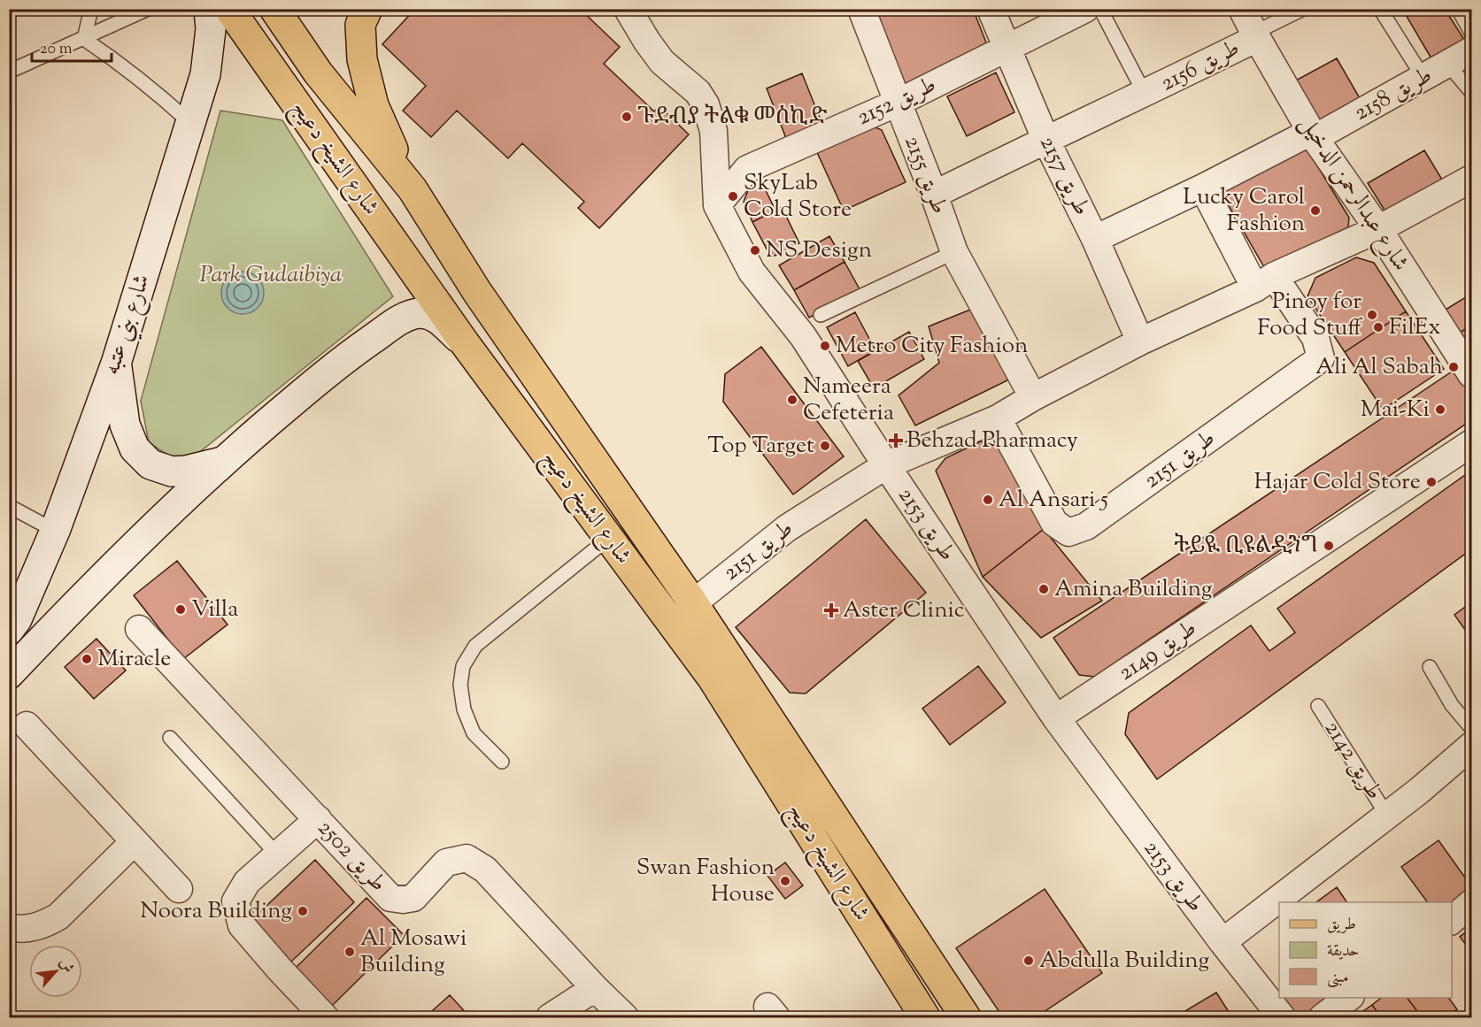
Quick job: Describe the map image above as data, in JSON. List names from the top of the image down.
{
  "streets": {
    "main road": ["شارع الشيخ دعيج", "شارع بني عتبه"],
    "street": [
      "طريق 2156",
      "طريق 2158",
      "طريق 2152",
      "طريق 2155",
      "طريق 2157",
      "شارع عبدالرحمن الدخيل",
      "طريق 2151",
      "طريق 2153",
      "طريق 2149",
      "طريق 2142",
      "طريق 2502"
    ]
  },
  "crossings": [
    ["طريق 2156", "طريق 2155"],
    ["طريق 2156", "طريق 2157"],
    ["طريق 2156", "شارع عبدالرحمن الدخيل"],
    ["طريق 2158", "طريق 2157"],
    ["طريق 2158", "شارع عبدالرحمن الدخيل"],
    ["طريق 2152", "طريق 2155"],
    ["طريق 2152", "طريق 2157"],
    ["طريق 2152", "طريق 2153"],
    ["شارع الشيخ دعيج", "طريق 2151"],
    ["طريق 2155", "طريق 2151"],
    ["طريق 2157", "طريق 2151"],
    ["شارع عبدالرحمن الدخيل", "طريق 2151"],
    ["طريق 2151", "طريق 2153"],
    ["طريق 2153", "طريق 2149"],
    ["طريق 2153", "طريق 2142"]
  ],
  "parks": ["Park Gudaibiya"],
  "places": {
    "other": [
      "ጉደብያ ትልቁ መስኪድ",
      "SkyLab Cold Store",
      "Lucky Carol Fashion",
      "NS Design",
      "Pinoy for Food Stuff",
      "FilEx",
      "Metro City Fashion",
      "Ali Al Sabah",
      "Nameera Cefeteria",
      "Mai-Ki",
      "Top Target",
      "Hajar Cold Store",
      "Al Ansari 5",
      "ትይዪ ቢዩልዲንግ",
      "Amina Building",
      "Villa",
      "Miracle",
      "Swan Fashion House",
      "Noora Building",
      "Al Mosawi Building",
      "Abdulla Building"
    ],
    "health": ["Behzad Pharmacy", "Aster Clinic"]
  },
  "legend": ["طريق", "حديقة", "مبنى"],
  "scale_bar": "20 m",
  "north": "top right"
}
